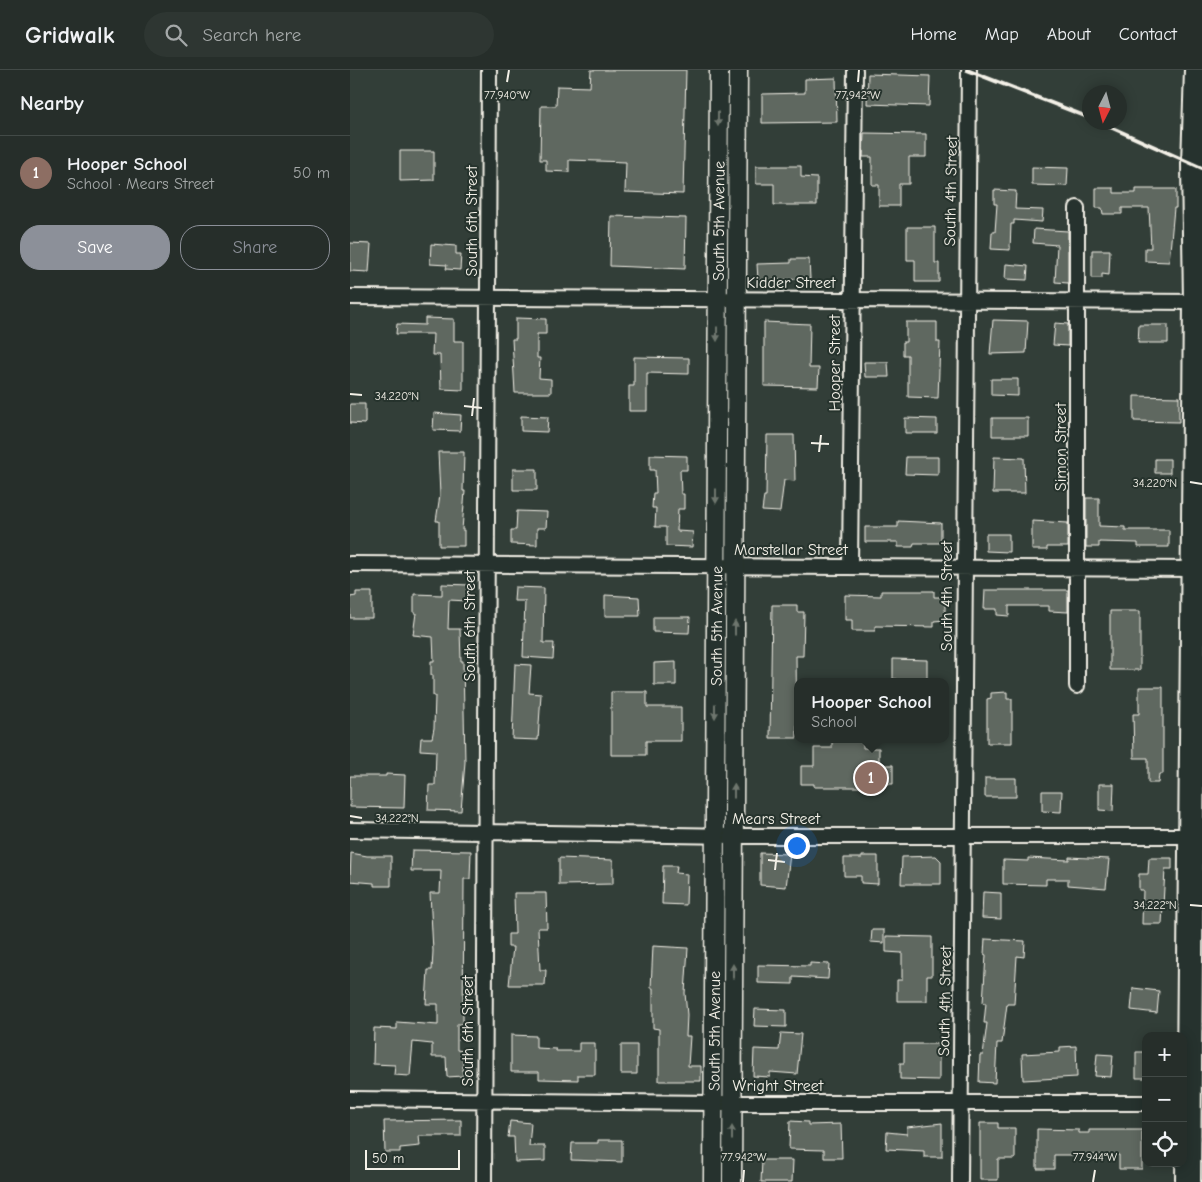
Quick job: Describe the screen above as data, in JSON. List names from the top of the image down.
{
  "streets": {
    "street": [
      "South 4th Street",
      "South 6th Street",
      "South 5th Avenue",
      "Kidder Street",
      "Hooper Street",
      "Simon Street",
      "Marstellar Street",
      "Mears Street",
      "Wright Street"
    ]
  },
  "crossings": [
    ["South 4th Street", "Kidder Street"],
    ["South 4th Street", "Marstellar Street"],
    ["South 4th Street", "Mears Street"],
    ["South 4th Street", "Wright Street"],
    ["South 6th Street", "Kidder Street"],
    ["South 6th Street", "Marstellar Street"],
    ["South 6th Street", "Mears Street"],
    ["South 6th Street", "Wright Street"],
    ["South 5th Avenue", "Kidder Street"],
    ["South 5th Avenue", "Marstellar Street"],
    ["South 5th Avenue", "Mears Street"],
    ["South 5th Avenue", "Wright Street"],
    ["Kidder Street", "Hooper Street"],
    ["Kidder Street", "Simon Street"],
    ["Hooper Street", "Marstellar Street"],
    ["Simon Street", "Marstellar Street"]
  ],
  "scale_bar": "50 m",
  "north": "bottom",
  "page": {
    "header": "Gridwalk",
    "search": "Search here",
    "nav": [
      "Home",
      "Map",
      "About",
      "Contact"
    ],
    "heading": "Nearby",
    "list": [
      {
        "mark": "1",
        "name": "Hooper School",
        "note": "School · Mears Street",
        "value": "50 m"
      }
    ],
    "buttons": ["Save", "Share"],
    "popup": ["Hooper School", "School"],
    "pins": "1",
    "map_buttons": ["+", "−"],
    "scale": "50 m"
  },
  "coordinates": [
    "77.940°W",
    "77.942°W",
    "34.220°N",
    "34.222°N",
    "77.944°W"
  ]
}
